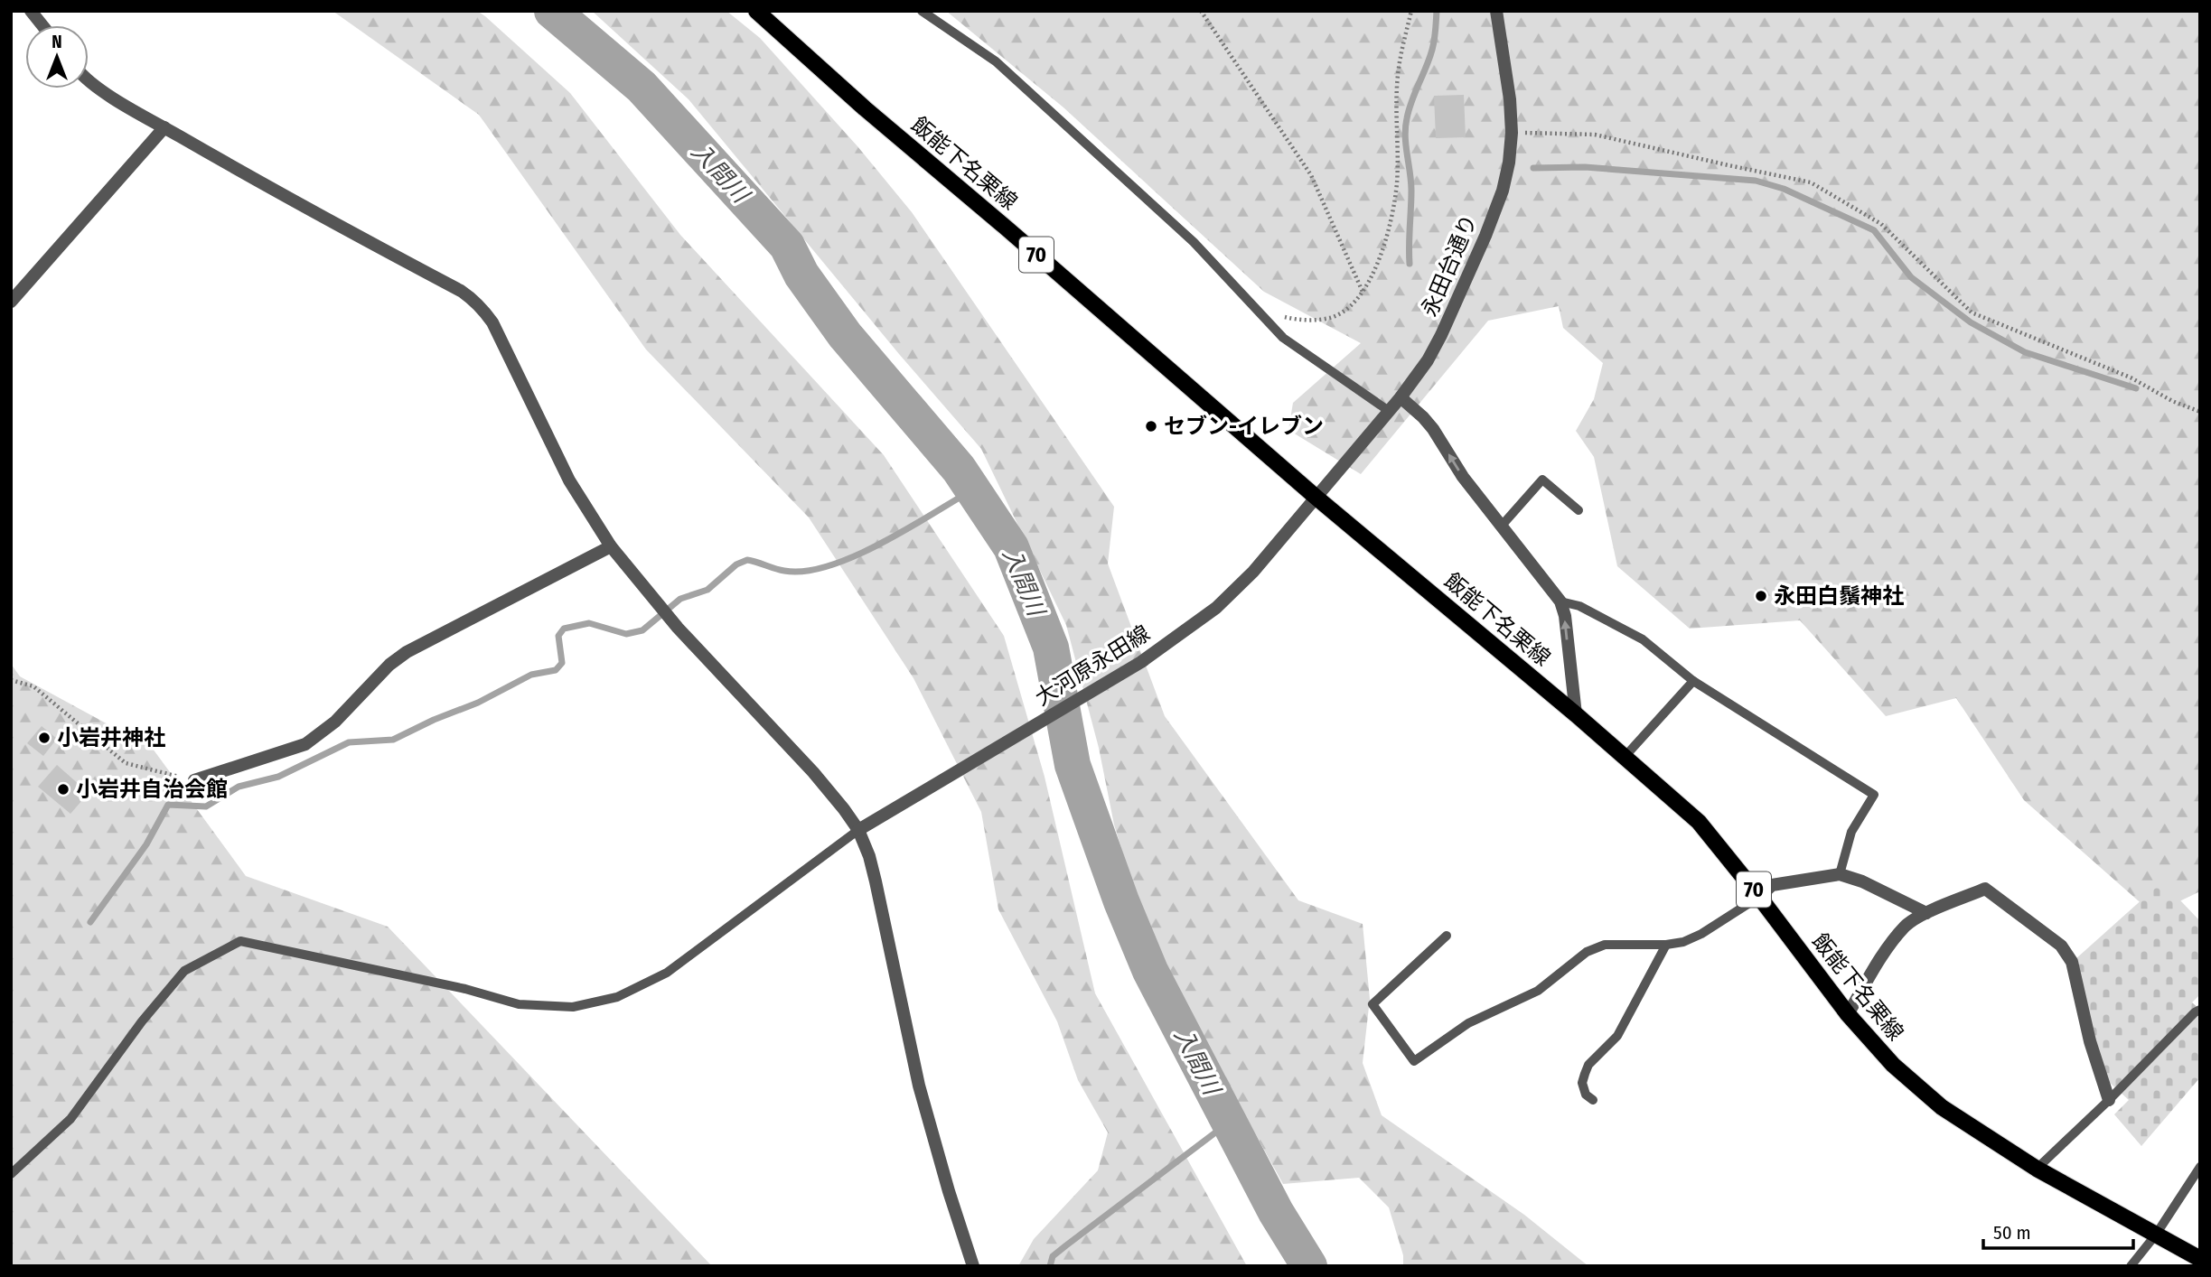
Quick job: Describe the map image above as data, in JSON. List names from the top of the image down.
{
  "streets": {
    "main road": ["飯能下名栗線", "70"],
    "street": ["永田台通り", "大河原永田線"]
  },
  "crossings": [
    ["飯能下名栗線", "永田台通り"],
    ["飯能下名栗線", "大河原永田線"],
    ["永田台通り", "大河原永田線"]
  ],
  "water": ["入間川"],
  "places": [
    "セブン-イレブン",
    "永田白鬚神社",
    "小岩井神社",
    "小岩井自治会館"
  ],
  "scale_bar": "50 m",
  "north": "top"
}
